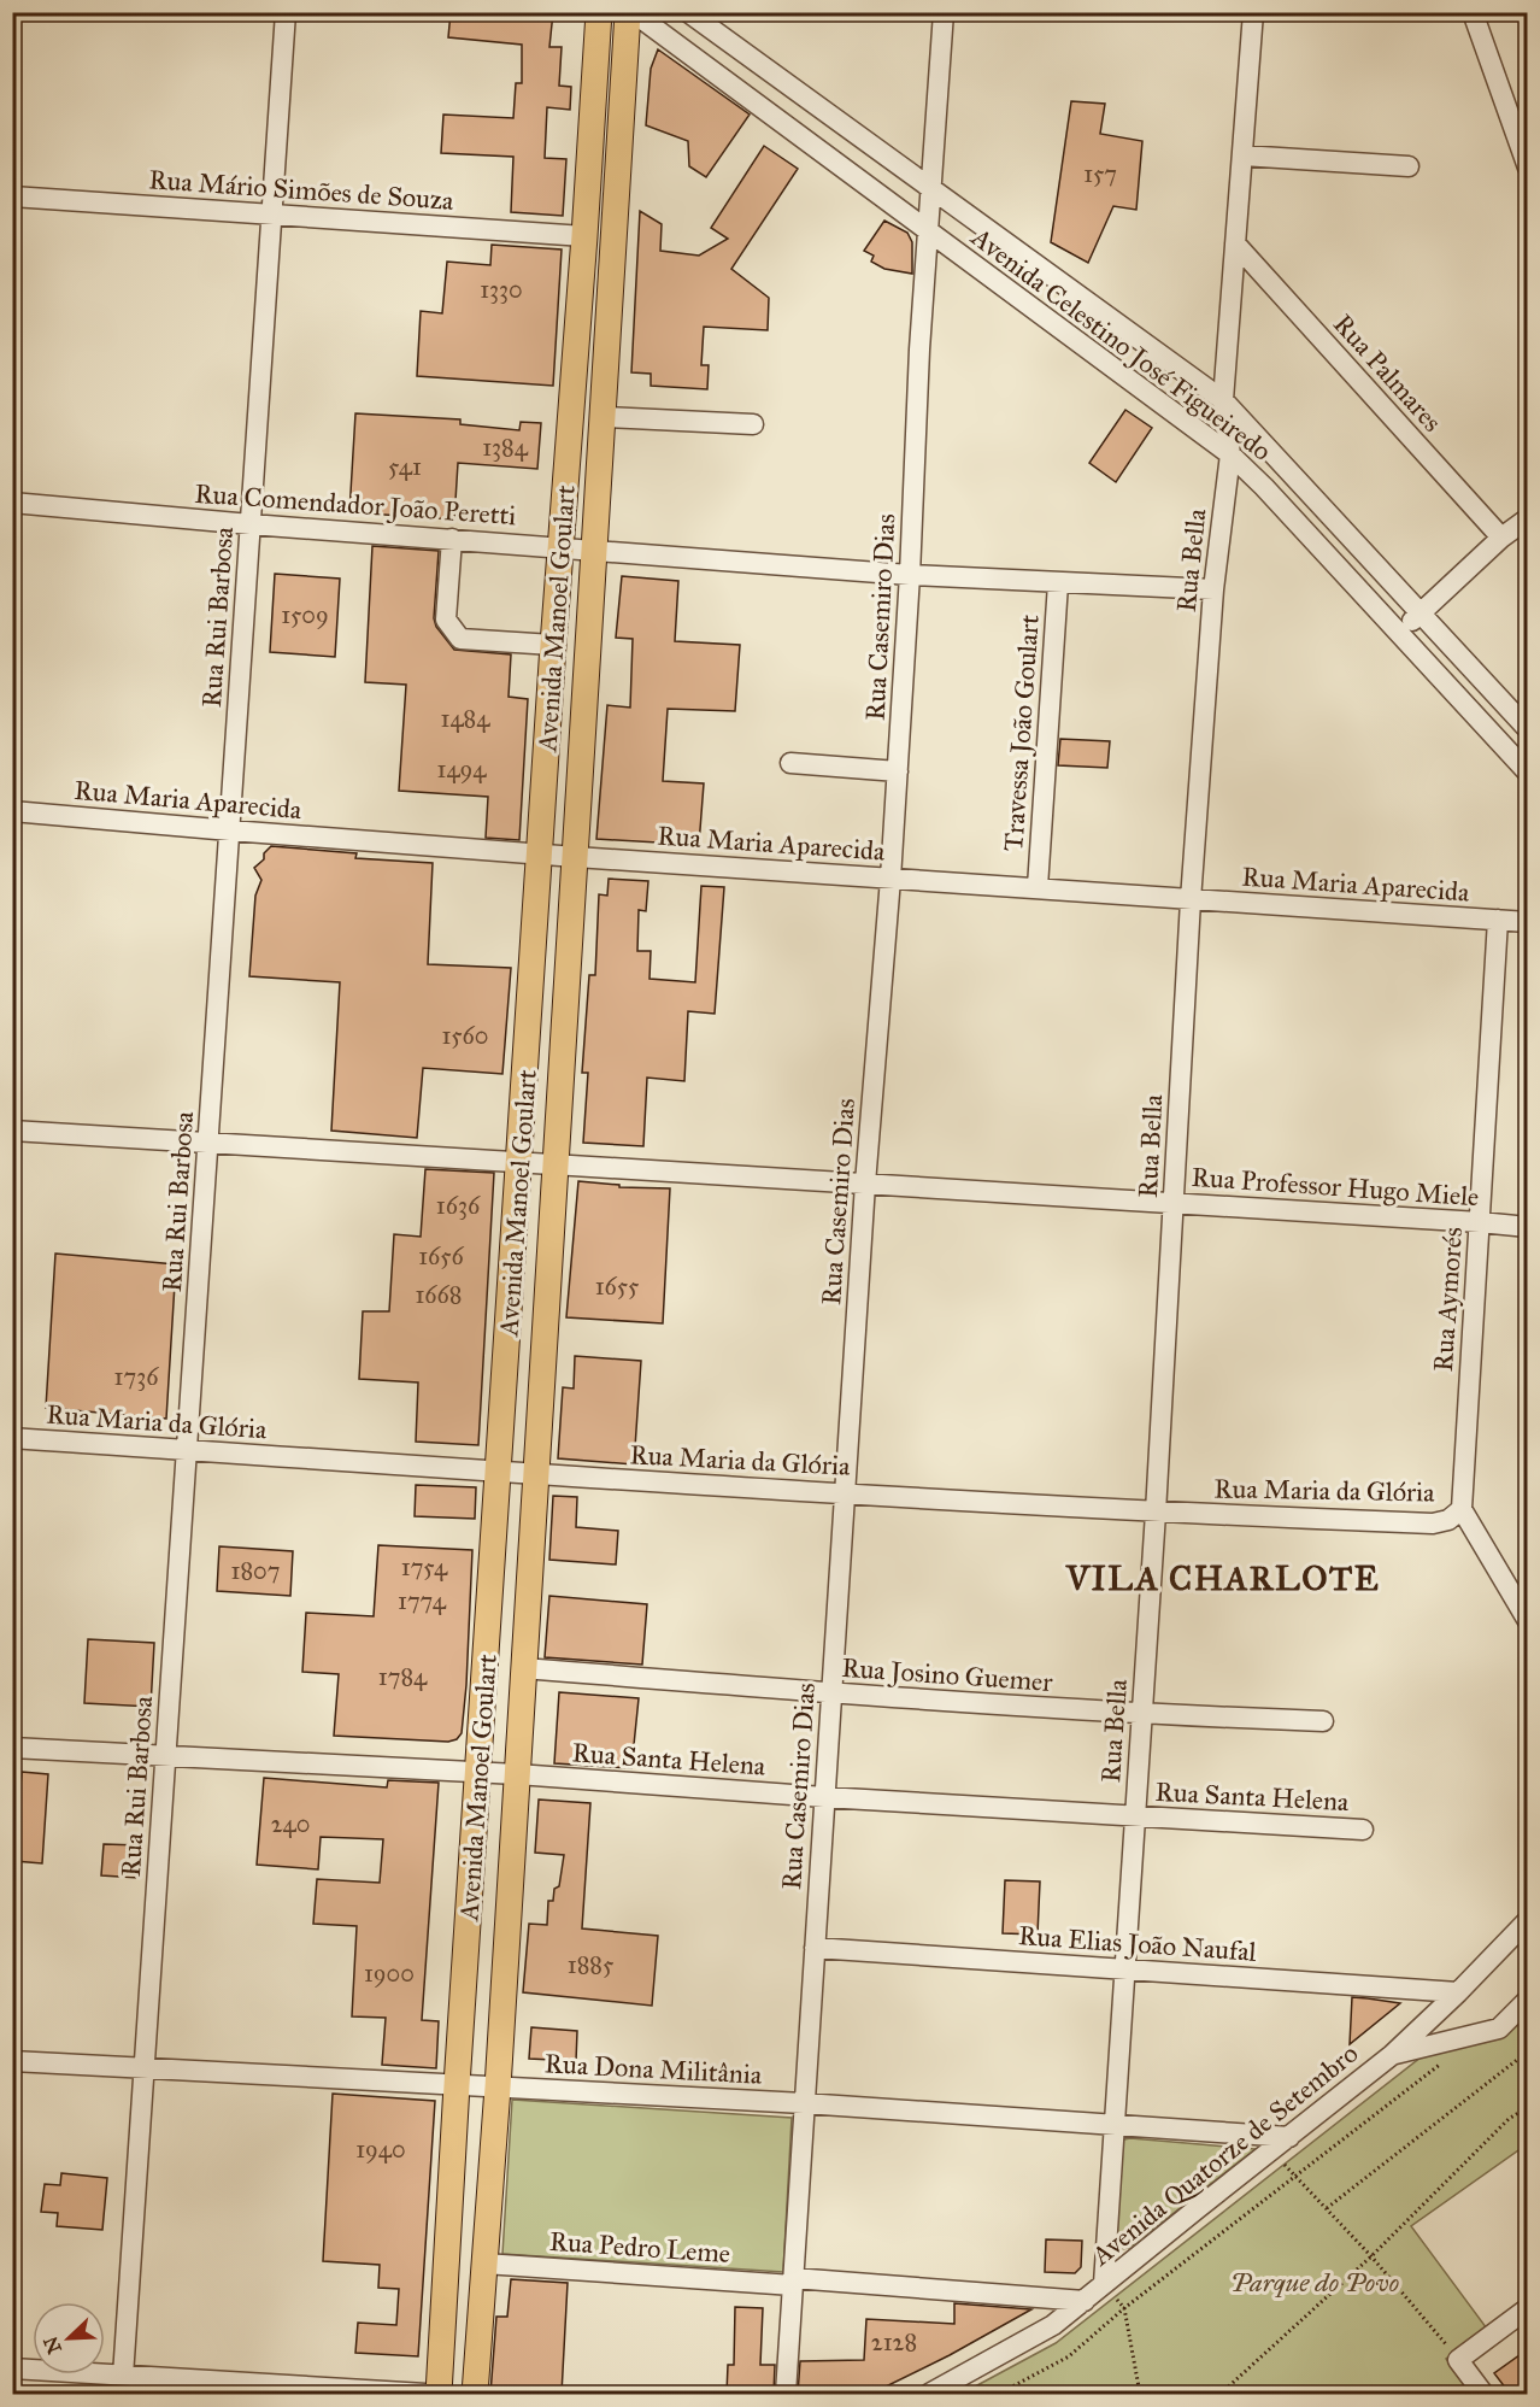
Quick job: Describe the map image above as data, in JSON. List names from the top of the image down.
{
  "streets": {
    "main road": ["Avenida Manoel Goulart"],
    "street": [
      "Rua Mário Simões de Souza",
      "Avenida Celestino José Figueiredo",
      "Rua Palmares",
      "Rua Comendador João Peretti",
      "Rua Bella",
      "Rua Rui Barbosa",
      "Rua Casemiro Dias",
      "Travessa João Goulart",
      "Rua Maria Aparecida",
      "Rua Professor Hugo Miele",
      "Rua Aymorés",
      "Rua Maria da Glória",
      "Rua Josino Guemer",
      "Rua Santa Helena",
      "Rua Elias João Naufal",
      "Rua Dona Militânia",
      "Avenida Quatorze de Setembro",
      "Rua Pedro Leme"
    ]
  },
  "crossings": [
    ["Rua Mário Simões de Souza", "Rua Rui Barbosa"],
    ["Rua Mário Simões de Souza", "Avenida Manoel Goulart"],
    ["Avenida Celestino José Figueiredo", "Rua Bella"],
    ["Avenida Celestino José Figueiredo", "Rua Casemiro Dias"],
    ["Avenida Celestino José Figueiredo", "Avenida Manoel Goulart"],
    ["Rua Palmares", "Rua Bella"],
    ["Rua Comendador João Peretti", "Rua Bella"],
    ["Rua Comendador João Peretti", "Rua Rui Barbosa"],
    ["Rua Comendador João Peretti", "Rua Casemiro Dias"],
    ["Rua Comendador João Peretti", "Avenida Manoel Goulart"],
    ["Rua Comendador João Peretti", "Travessa João Goulart"],
    ["Rua Bella", "Rua Maria Aparecida"],
    ["Rua Bella", "Rua Professor Hugo Miele"],
    ["Rua Bella", "Rua Maria da Glória"],
    ["Rua Bella", "Rua Josino Guemer"],
    ["Rua Bella", "Rua Santa Helena"],
    ["Rua Bella", "Rua Elias João Naufal"],
    ["Rua Bella", "Rua Dona Militânia"],
    ["Rua Bella", "Avenida Quatorze de Setembro"],
    ["Rua Rui Barbosa", "Rua Maria Aparecida"],
    ["Rua Rui Barbosa", "Rua Professor Hugo Miele"],
    ["Rua Rui Barbosa", "Rua Maria da Glória"],
    ["Rua Rui Barbosa", "Rua Santa Helena"],
    ["Rua Rui Barbosa", "Rua Dona Militânia"],
    ["Rua Casemiro Dias", "Rua Maria Aparecida"],
    ["Rua Casemiro Dias", "Rua Professor Hugo Miele"],
    ["Rua Casemiro Dias", "Rua Maria da Glória"],
    ["Rua Casemiro Dias", "Rua Josino Guemer"],
    ["Rua Casemiro Dias", "Rua Santa Helena"],
    ["Rua Casemiro Dias", "Rua Elias João Naufal"],
    ["Rua Casemiro Dias", "Rua Dona Militânia"],
    ["Rua Casemiro Dias", "Rua Pedro Leme"],
    ["Avenida Manoel Goulart", "Rua Maria Aparecida"],
    ["Avenida Manoel Goulart", "Rua Professor Hugo Miele"],
    ["Avenida Manoel Goulart", "Rua Maria da Glória"],
    ["Avenida Manoel Goulart", "Rua Josino Guemer"],
    ["Avenida Manoel Goulart", "Rua Santa Helena"],
    ["Avenida Manoel Goulart", "Rua Dona Militânia"],
    ["Avenida Manoel Goulart", "Rua Pedro Leme"],
    ["Travessa João Goulart", "Rua Maria Aparecida"],
    ["Rua Maria Aparecida", "Rua Aymorés"],
    ["Rua Professor Hugo Miele", "Rua Aymorés"],
    ["Rua Aymorés", "Rua Maria da Glória"],
    ["Rua Elias João Naufal", "Avenida Quatorze de Setembro"],
    ["Rua Dona Militânia", "Avenida Quatorze de Setembro"],
    ["Avenida Quatorze de Setembro", "Rua Pedro Leme"]
  ],
  "districts": ["VILA CHARLOTE"],
  "parks": ["Parque do Povo"],
  "house_numbers": [
    "157",
    "1330",
    "1384",
    "541",
    "1509",
    "1484",
    "1494",
    "1560",
    "1636",
    "1656",
    "1655",
    "1668",
    "1736",
    "1754",
    "1807",
    "1774",
    "1784",
    "240",
    "1885",
    "1900",
    "1940",
    "2128"
  ],
  "north": "bottom left"
}
